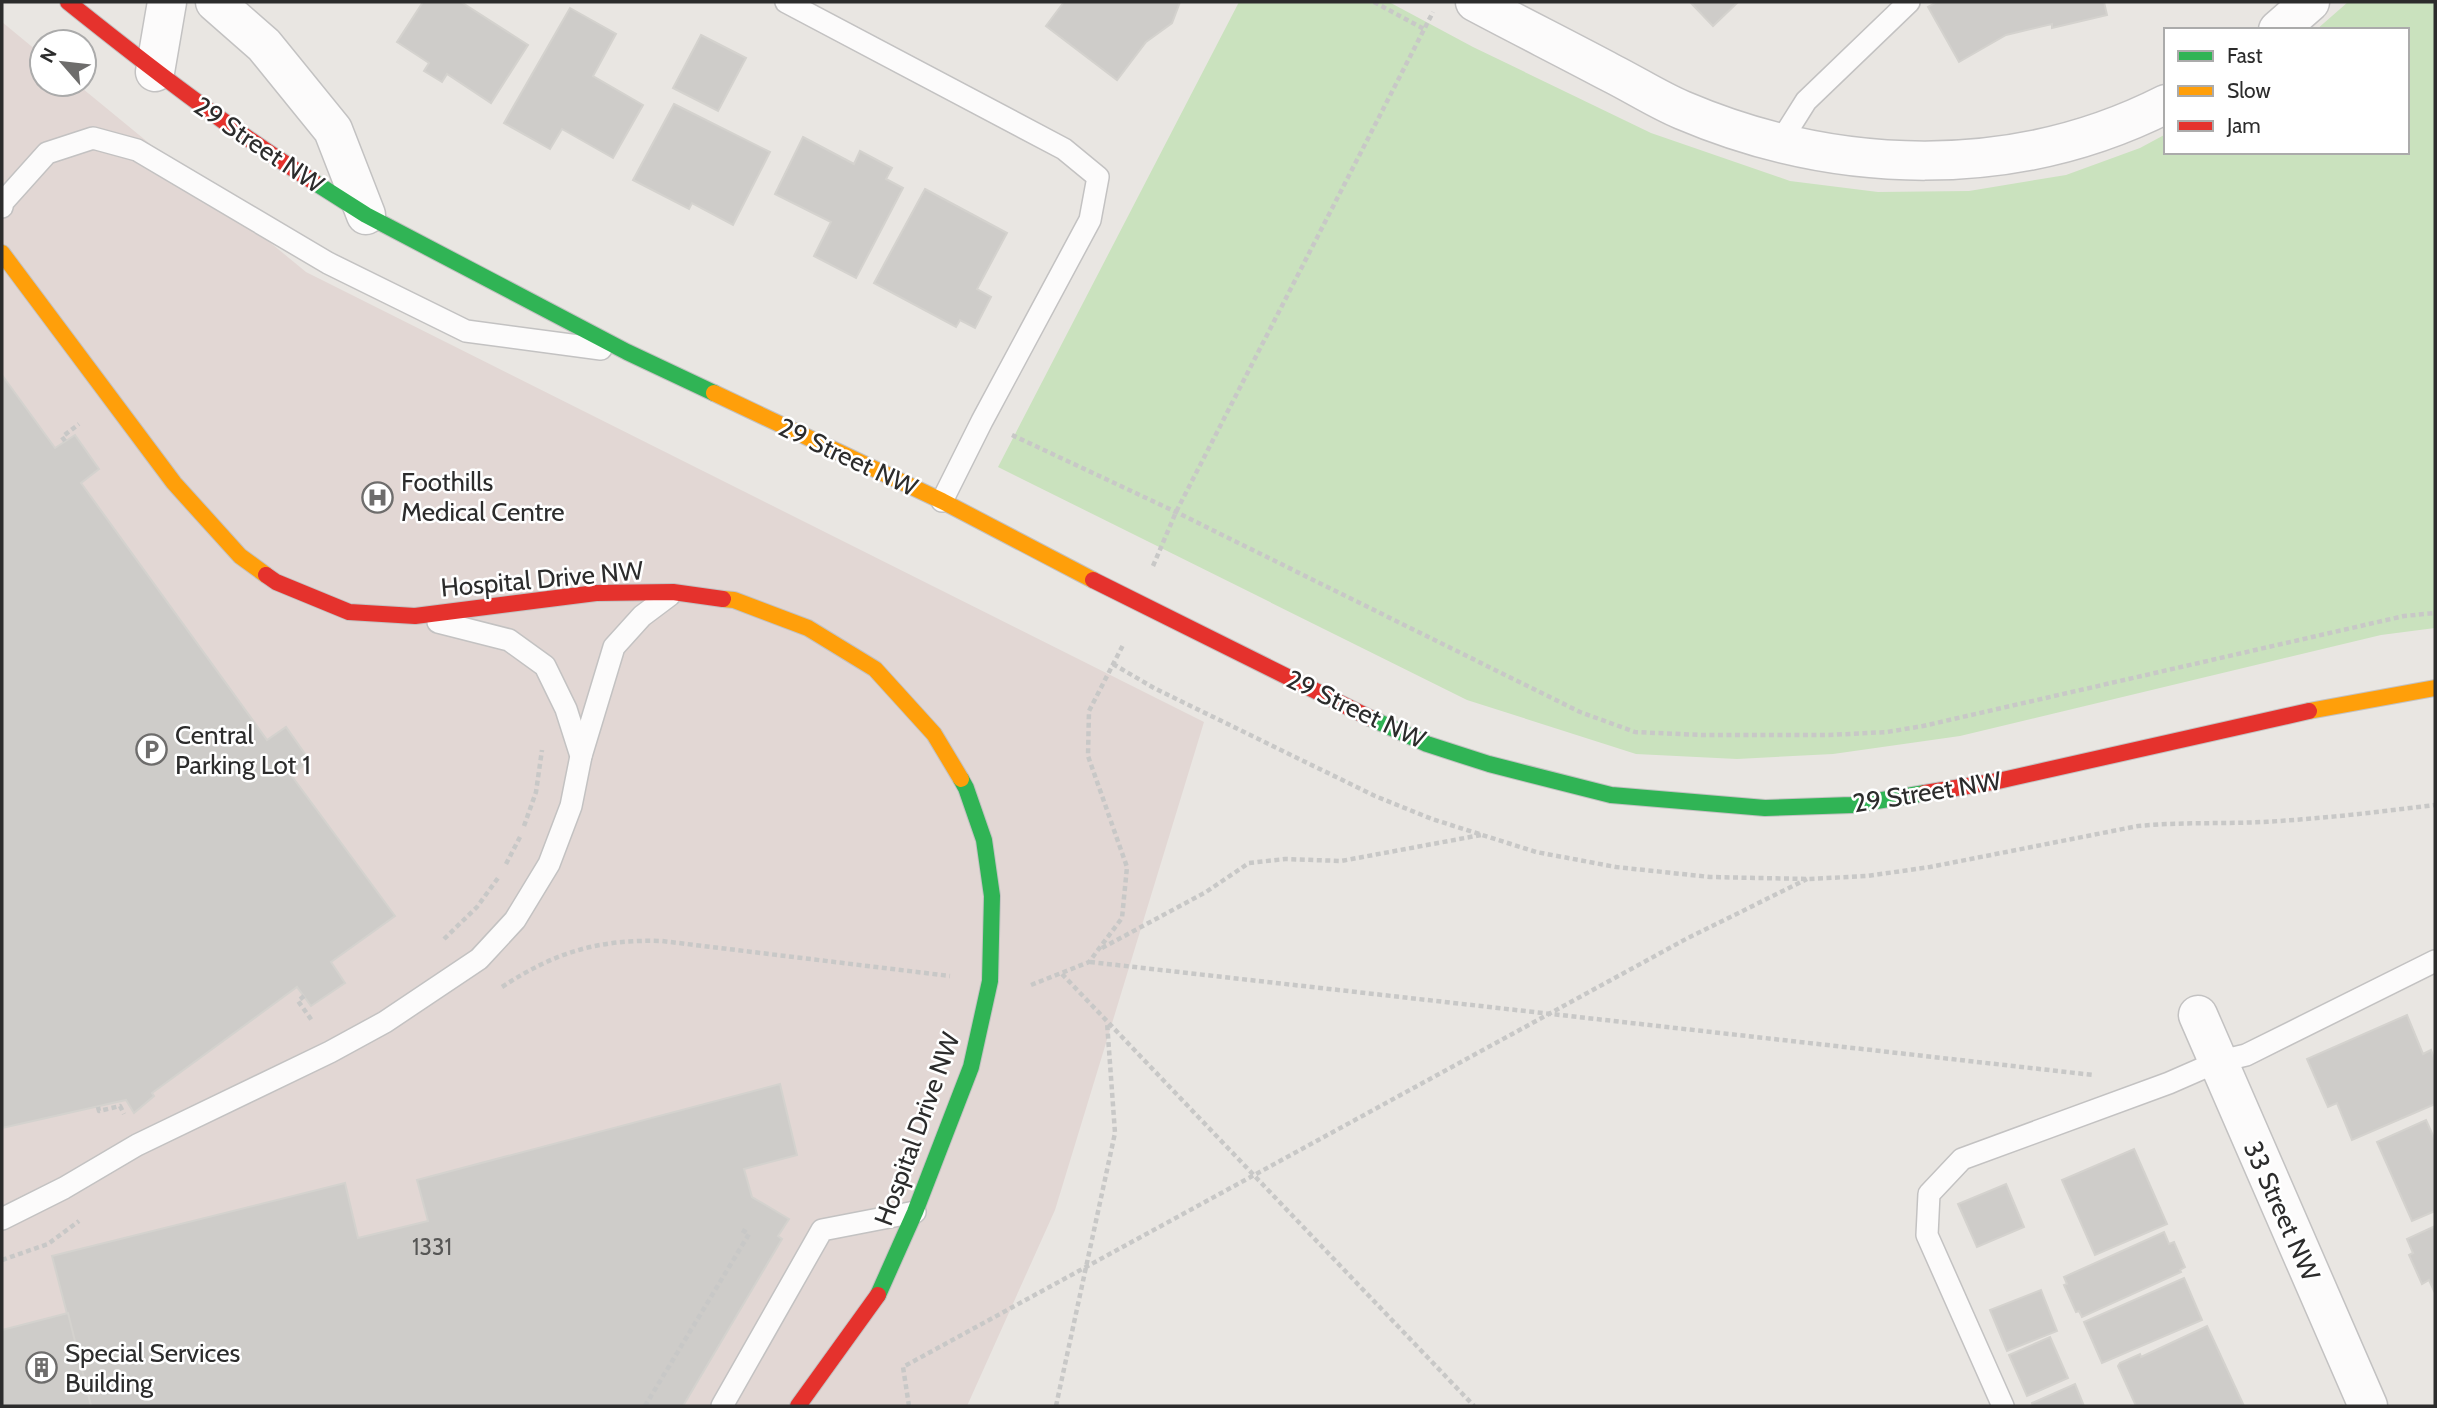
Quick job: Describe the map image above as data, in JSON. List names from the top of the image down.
{
  "streets": {
    "street": ["29 Street NW", "Hospital Drive NW", "33 Street NW"]
  },
  "places": {
    "hospital": ["Foothills Medical Centre"],
    "parking": ["Central Parking Lot 1"],
    "building": ["Special Services Building"]
  },
  "house_numbers": ["1331"],
  "legend": ["Fast", "Slow", "Jam"],
  "north": "top left"
}
